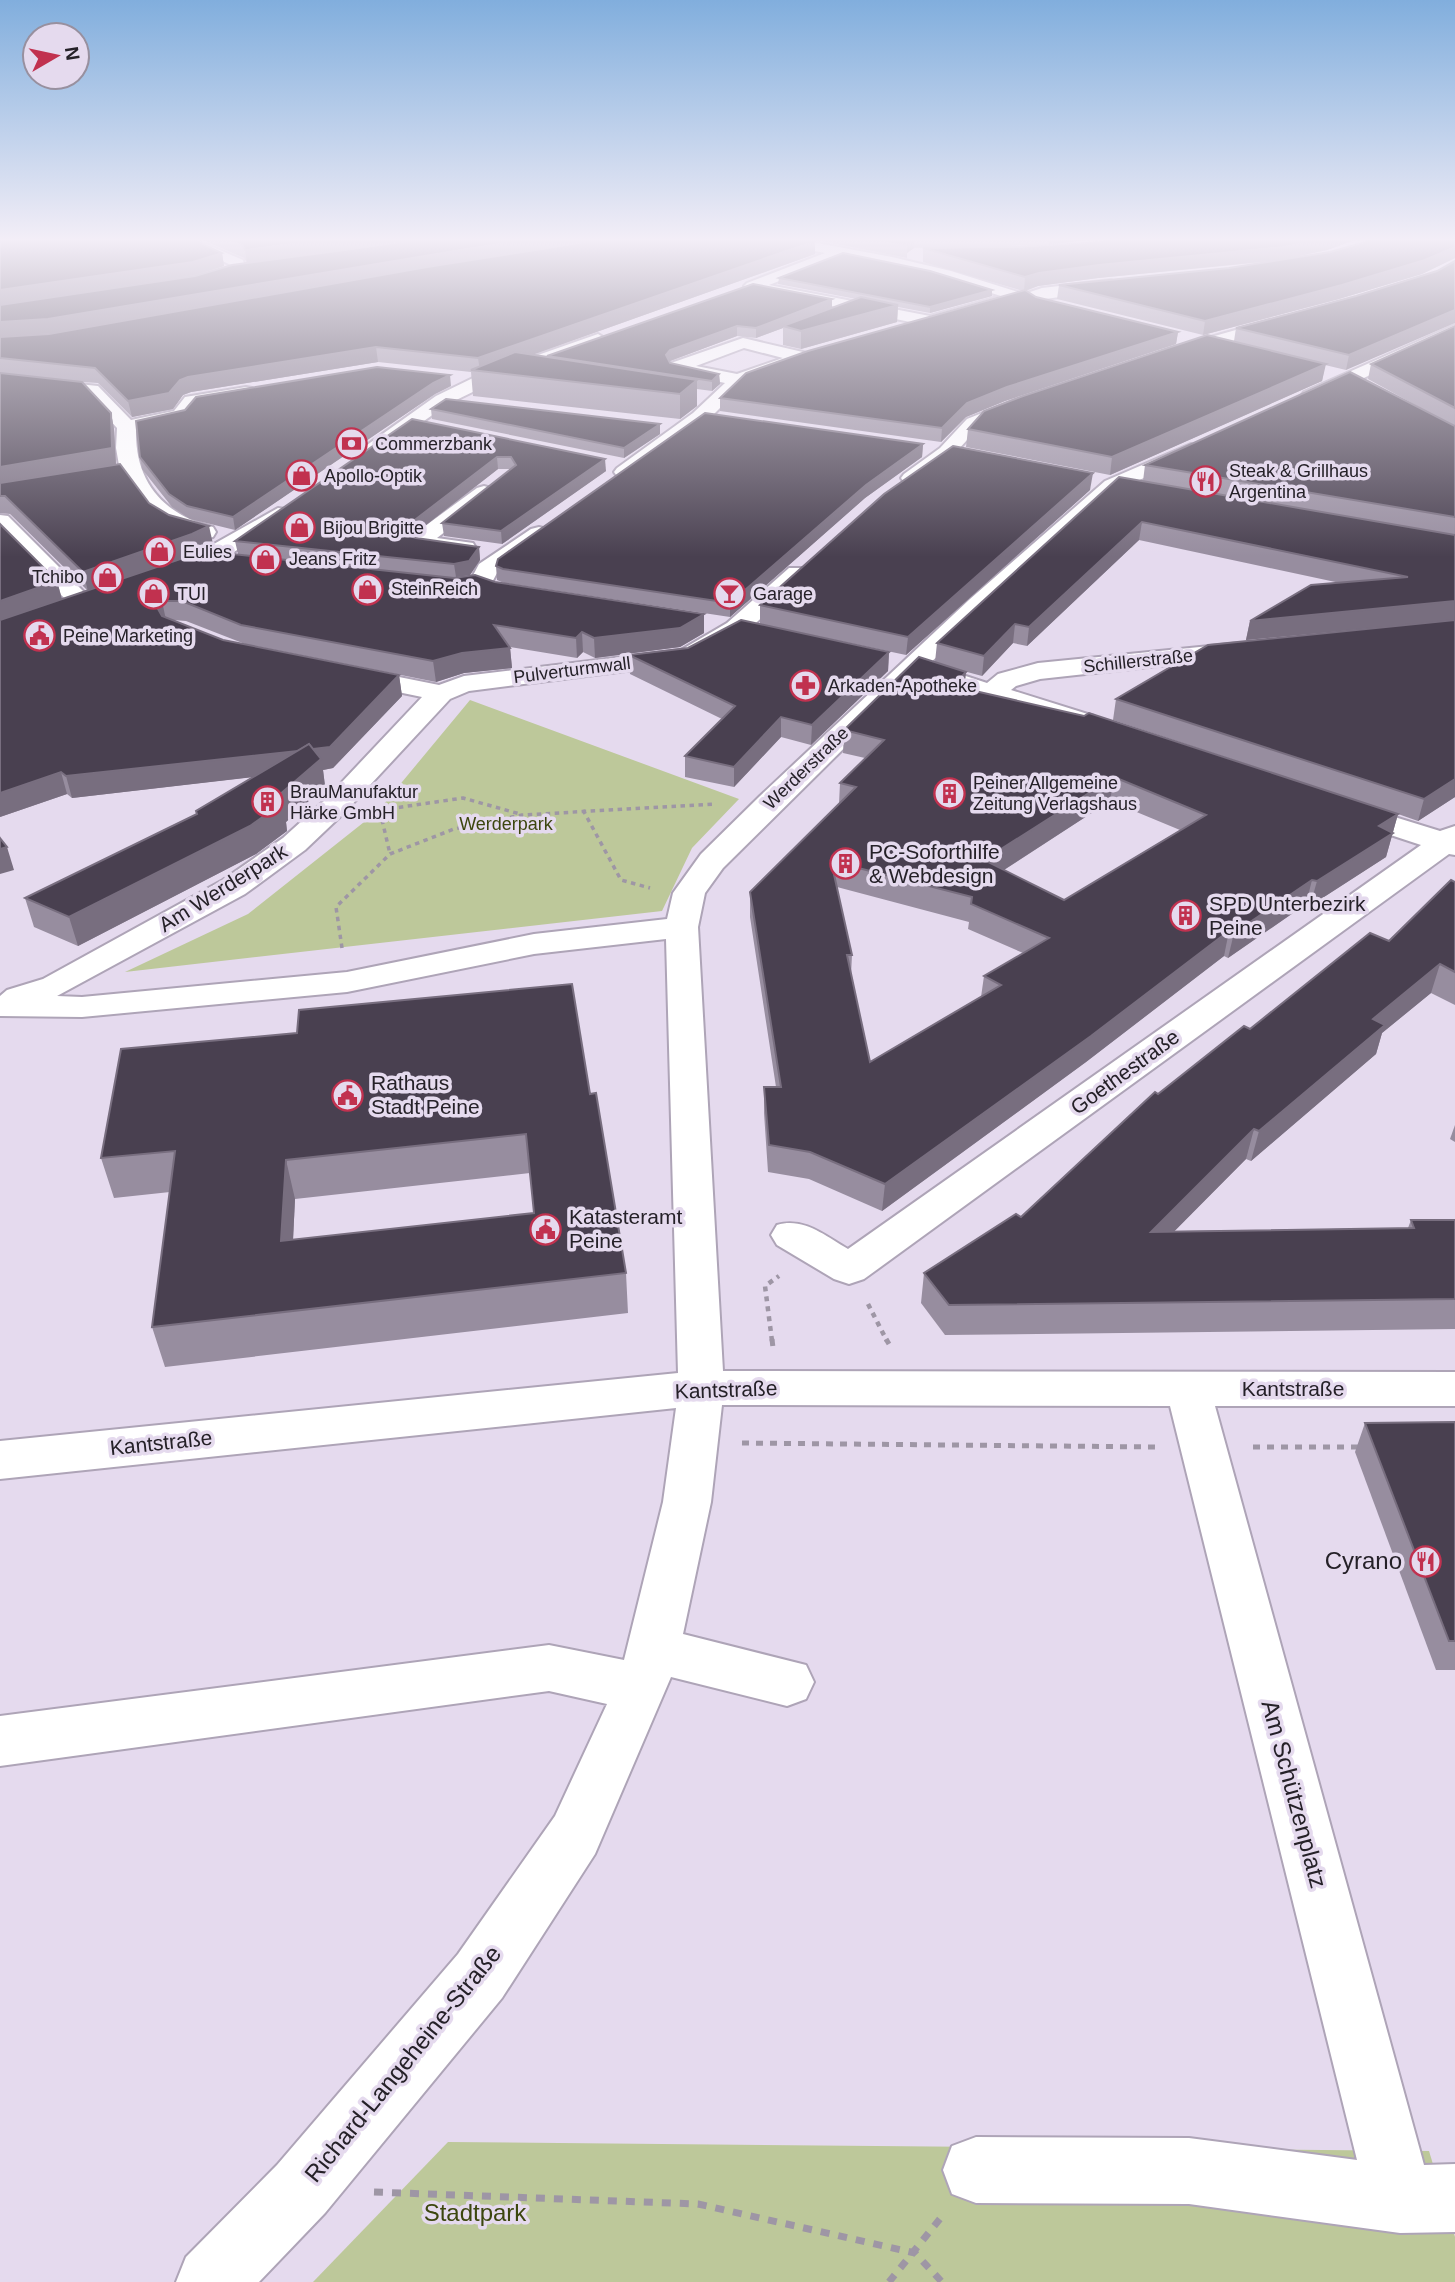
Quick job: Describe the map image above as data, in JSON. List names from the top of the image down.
{
  "streets": {
    "street": [
      "Schillerstraße",
      "Pulverturmwall",
      "Werderstraße",
      "Am Werderpark",
      "Goethestraße",
      "Kantstraße",
      "Am Schützenplatz",
      "Richard-Langeheine-Straße"
    ]
  },
  "crossings": [
    ["Pulverturmwall", "Am Werderpark"],
    ["Werderstraße", "Kantstraße"],
    ["Werderstraße", "Richard-Langeheine-Straße"],
    ["Kantstraße", "Am Schützenplatz"],
    ["Kantstraße", "Richard-Langeheine-Straße"]
  ],
  "parks": ["Werderpark", "Stadtpark"],
  "places": {
    "bank": ["Commerzbank"],
    "shop": [
      "Apollo-Optik",
      "Bijou Brigitte",
      "Eulies",
      "Jeans Fritz",
      "Tchibo",
      "SteinReich",
      "TUI"
    ],
    "restaurant": ["Steak & Grillhaus Argentina", "Cyrano"],
    "bar": ["Garage"],
    "public building": ["Peine Marketing", "Rathaus Stadt Peine", "Katasteramt Peine"],
    "pharmacy": ["Arkaden-Apotheke"],
    "building": [
      "Peiner Allgemeine Zeitung Verlagshaus",
      "BrauManufaktur Härke GmbH",
      "PC-Soforthilfe & Webdesign",
      "SPD Unterbezirk Peine"
    ]
  },
  "north": "right"
}
